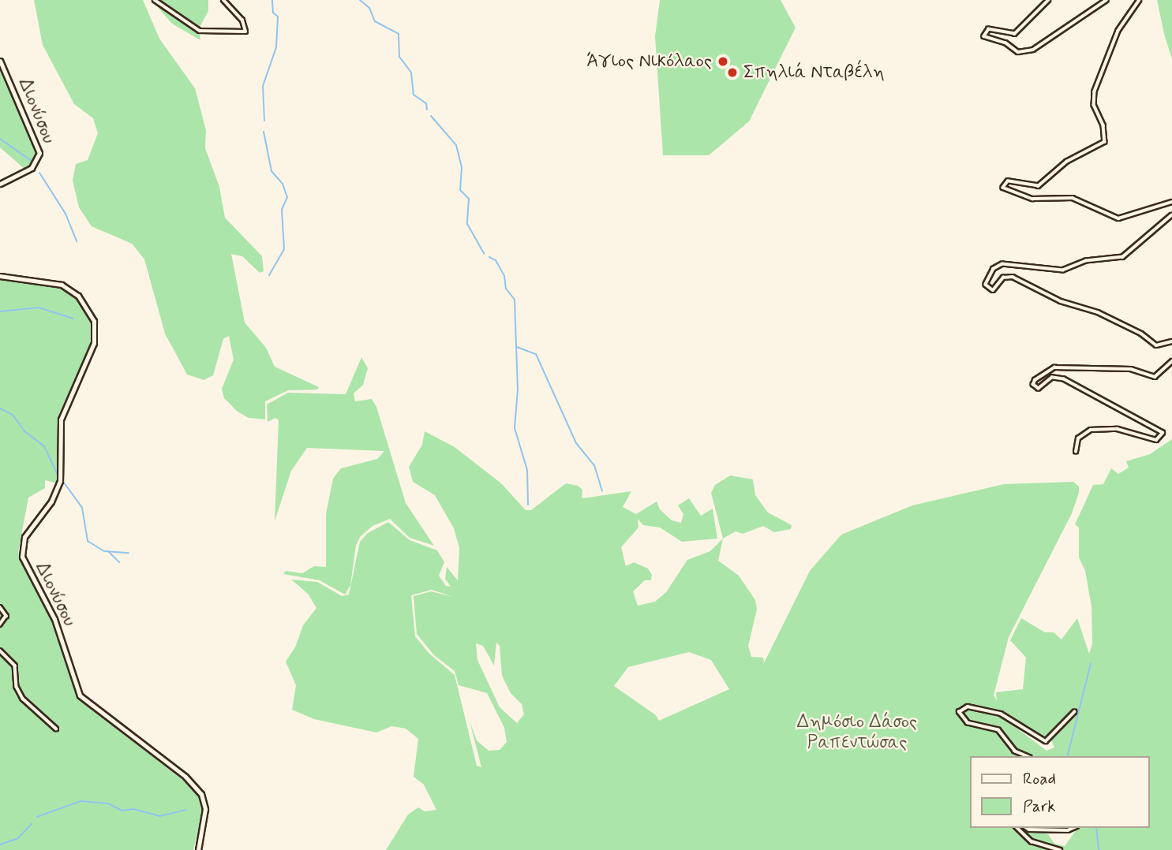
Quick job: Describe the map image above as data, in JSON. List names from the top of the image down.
{
  "streets": {
    "main road": ["Διονύσου"]
  },
  "parks": ["Δημόσιο Δάσος Ραπεντώσας"],
  "places": ["Άγιος Νικόλαος", "Σπηλιά Νταβέλη"],
  "legend": ["Road", "Park"]
}
